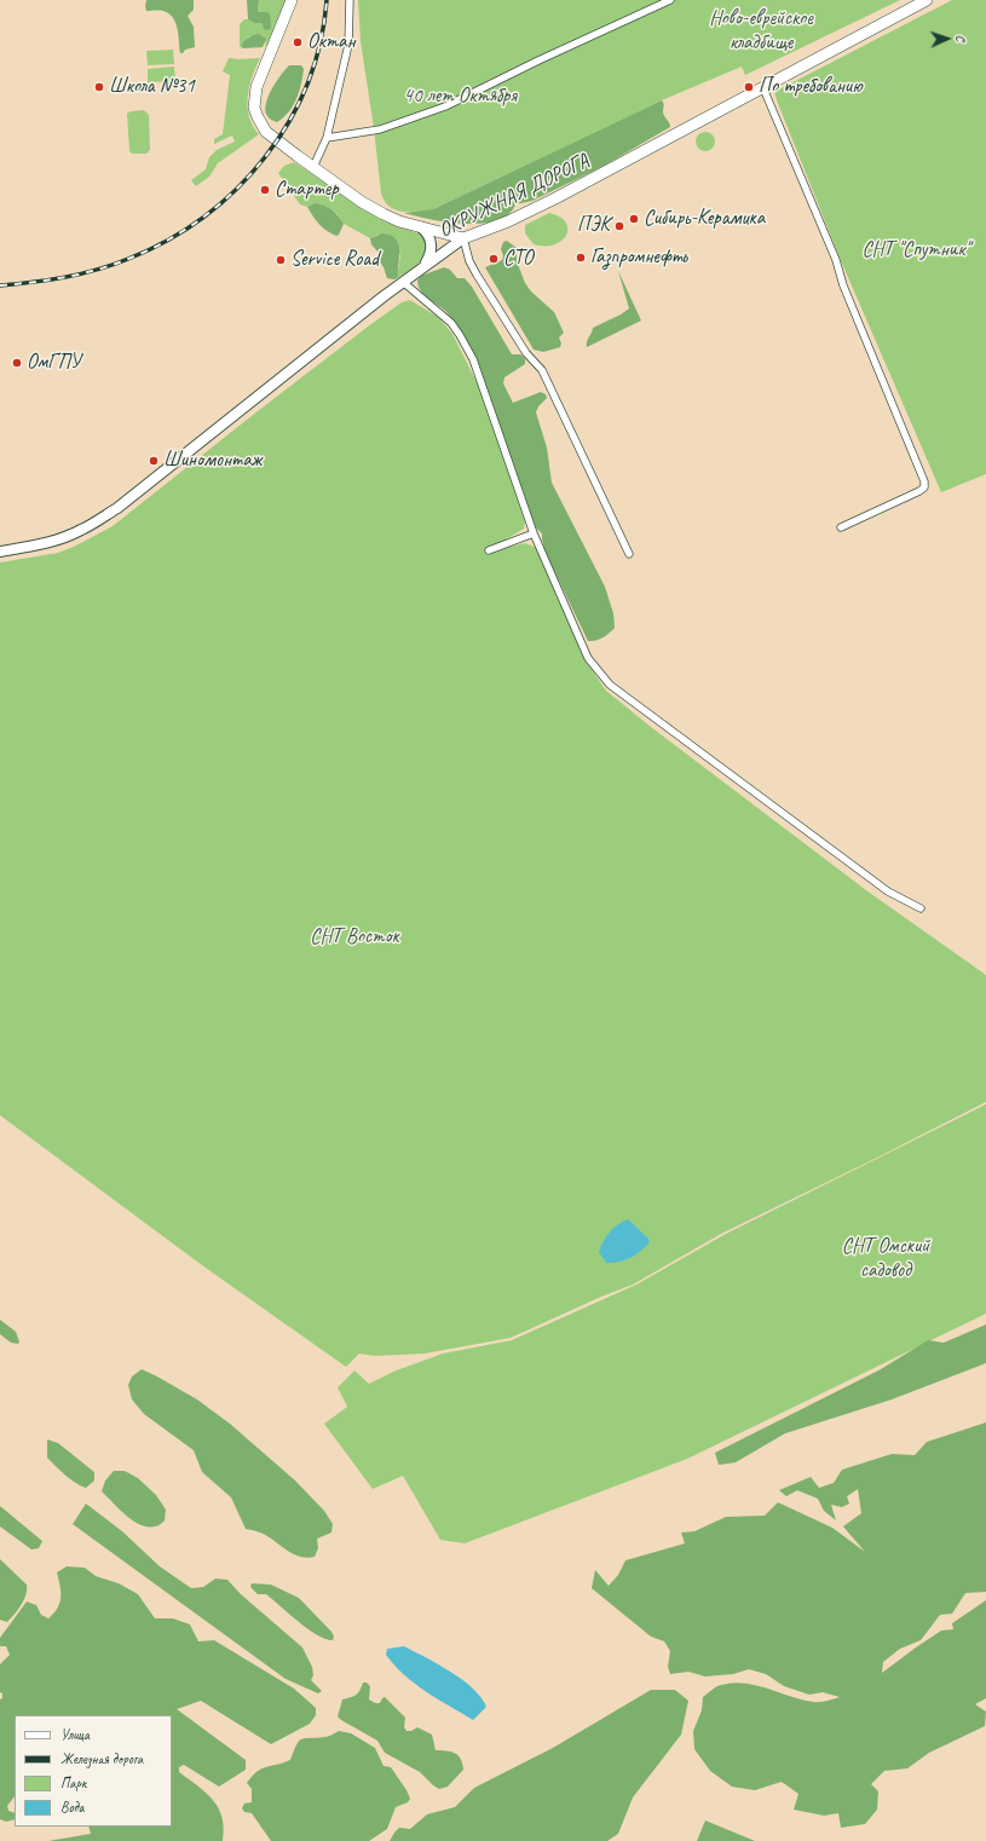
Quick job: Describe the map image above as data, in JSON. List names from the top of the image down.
{
  "streets": {
    "main road": ["ОКРУЖНАЯ ДОРОГА"]
  },
  "parks": [
    "Ново-еврейское кладбище",
    "40 лет Октября",
    "СНТ \"Спутник\"",
    "СНТ Восток",
    "СНТ Омский садовод"
  ],
  "places": [
    "Октан",
    "Школа №31",
    "По требованию",
    "Стартер",
    "Сибирь-Керамика",
    "ПЭК",
    "Газпромнефть",
    "СТО",
    "Service Road",
    "ОмГПУ",
    "Шиномонтаж"
  ],
  "legend": [
    "Улица",
    "Железная дорога",
    "Парк",
    "Вода"
  ],
  "north": "right"
}
